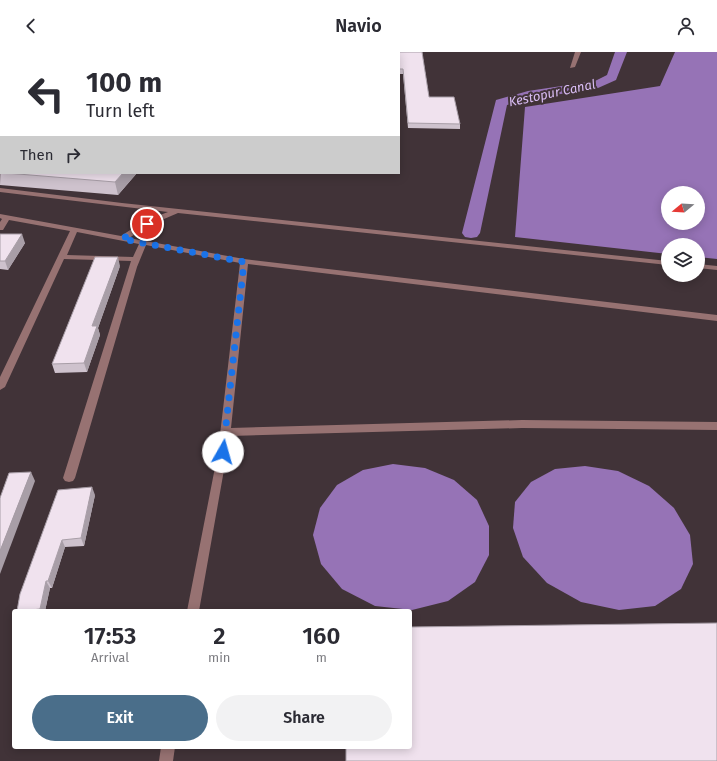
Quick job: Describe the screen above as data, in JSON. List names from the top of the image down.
{
  "water": ["Kestopur Canal"],
  "north": "left",
  "page": {
    "header": "Navio",
    "turn": ["100 m", "Turn left"],
    "then": "Then",
    "eta": [
      "17:53",
      "Arrival",
      "2",
      "min",
      "160",
      "m"
    ],
    "buttons": ["Exit", "Share"]
  }
}
